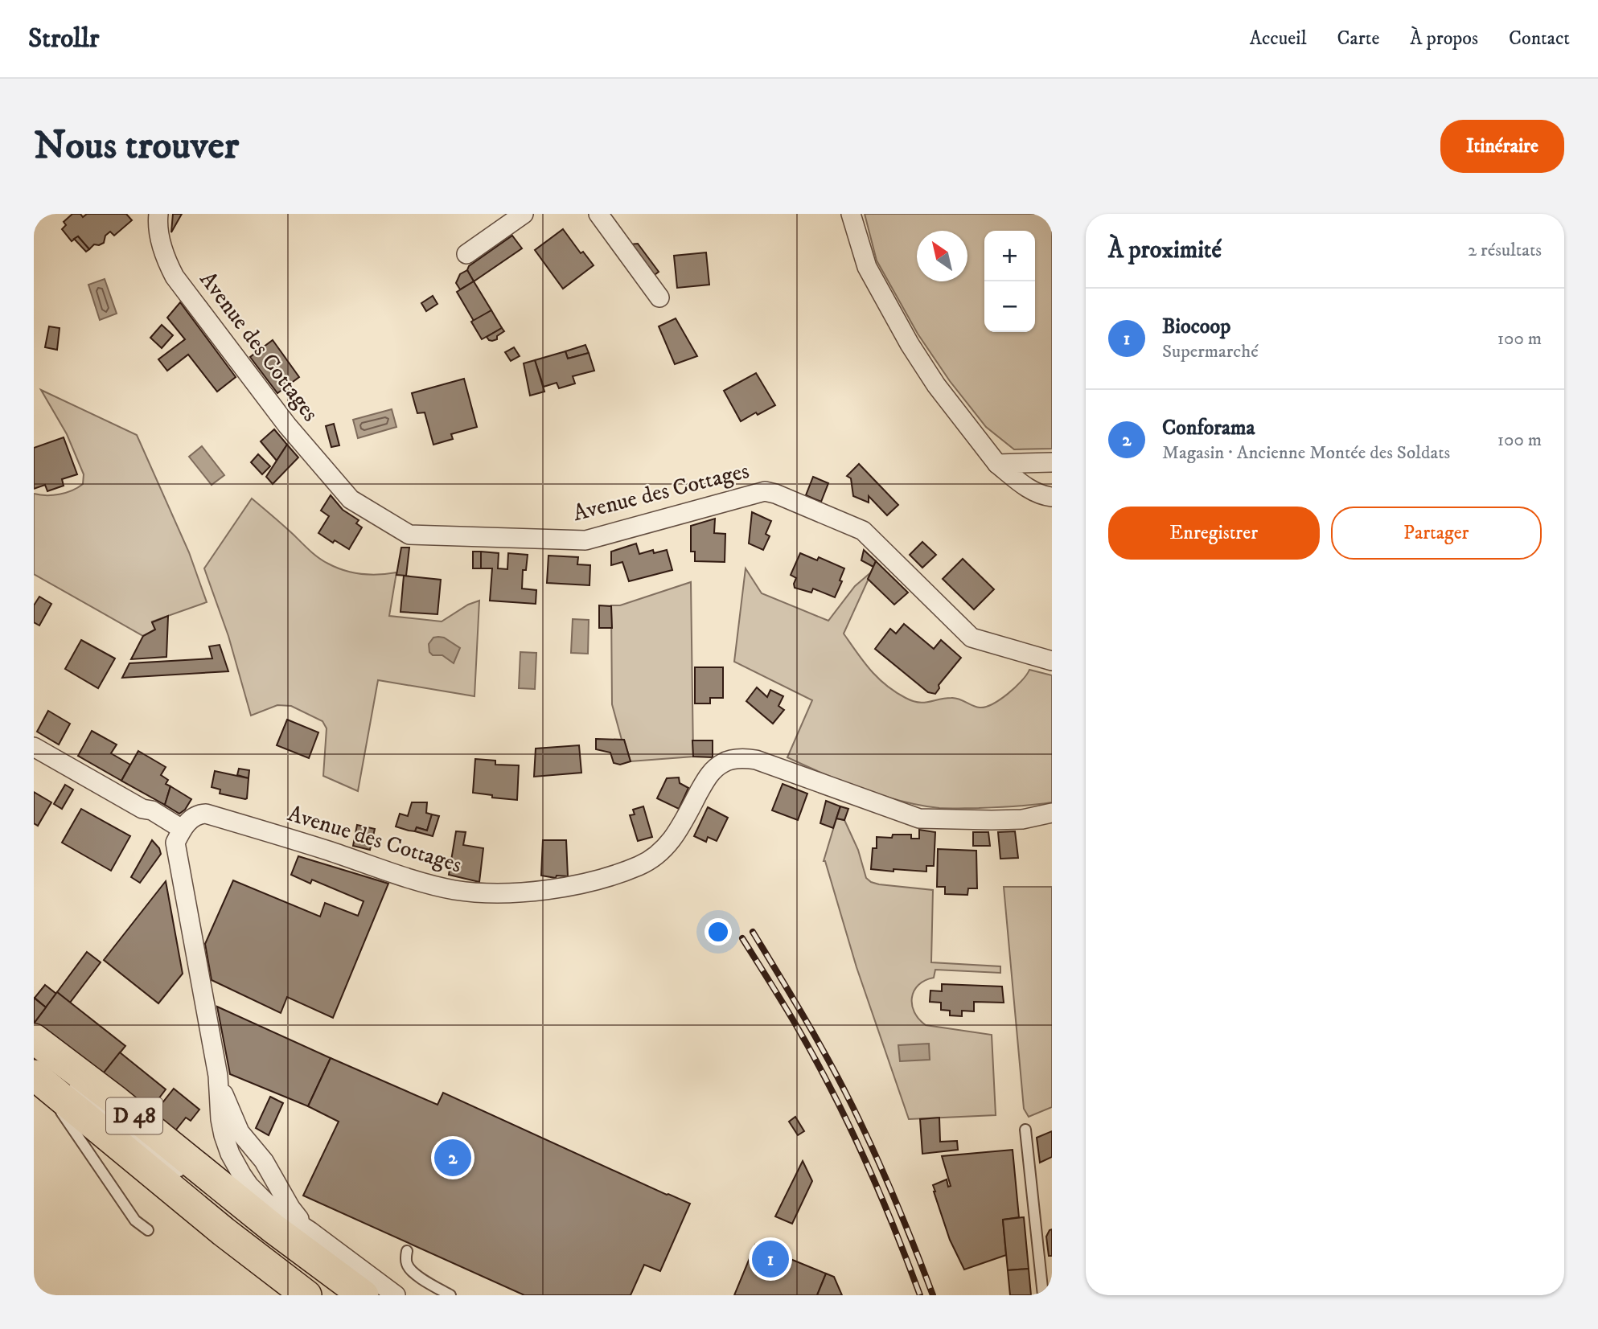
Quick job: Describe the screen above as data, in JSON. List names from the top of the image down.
{
  "streets": {
    "main road": ["D 48"],
    "street": ["Avenue des Cottages"]
  },
  "north": "top left",
  "page": {
    "header": "Strollr",
    "nav": [
      "Accueil",
      "Carte",
      "À propos",
      "Contact"
    ],
    "buttons": [
      "Itinéraire",
      ["Enregistrer", "Partager"]
    ],
    "title": "Nous trouver",
    "heading": ["À proximité", "2 résultats"],
    "map_buttons": ["+", "−"],
    "list": [
      {
        "mark": "1",
        "name": "Biocoop",
        "note": "Supermarché",
        "value": "100 m"
      },
      {
        "mark": "2",
        "name": "Conforama",
        "note": "Magasin · Ancienne Montée des Soldats",
        "value": "100 m"
      }
    ],
    "pins": ["2", "1"]
  }
}
